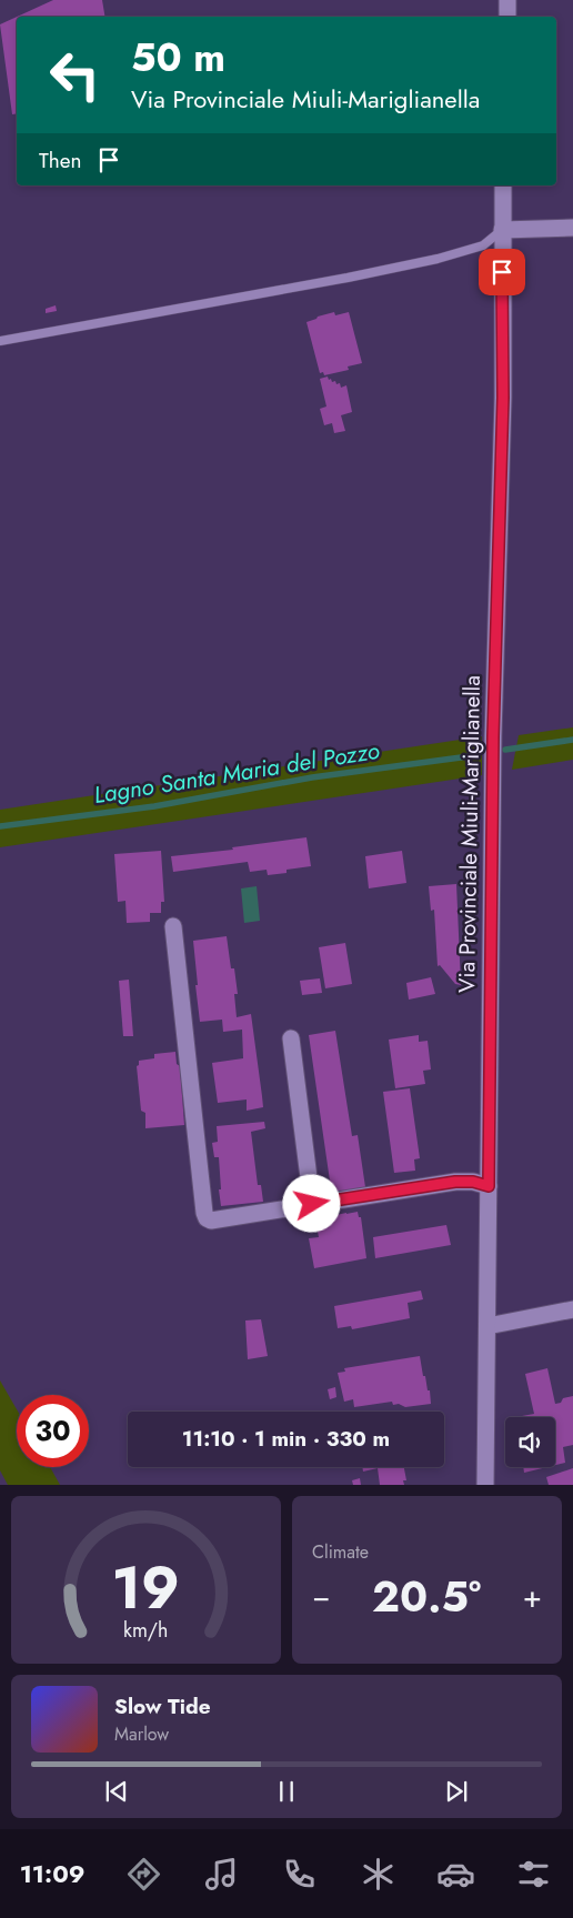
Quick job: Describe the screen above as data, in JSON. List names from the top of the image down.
{
  "streets": {
    "street": ["Via Provinciale Miuli-Mariglianella"]
  },
  "water": ["Lagno Santa Maria del Pozzo"],
  "page": {
    "turn": ["50 m", "Via Provinciale Miuli-Mariglianella"],
    "then": "Then",
    "limit": "30",
    "trip": "11:10 · 1 min · 330 m",
    "tile": "Climate",
    "heat": ["−", "20.5°", "+"],
    "song": ["Slow Tide", "Marlow"],
    "tabs": "11:09",
    "gauge": ["19", "km/h"]
  }
}
